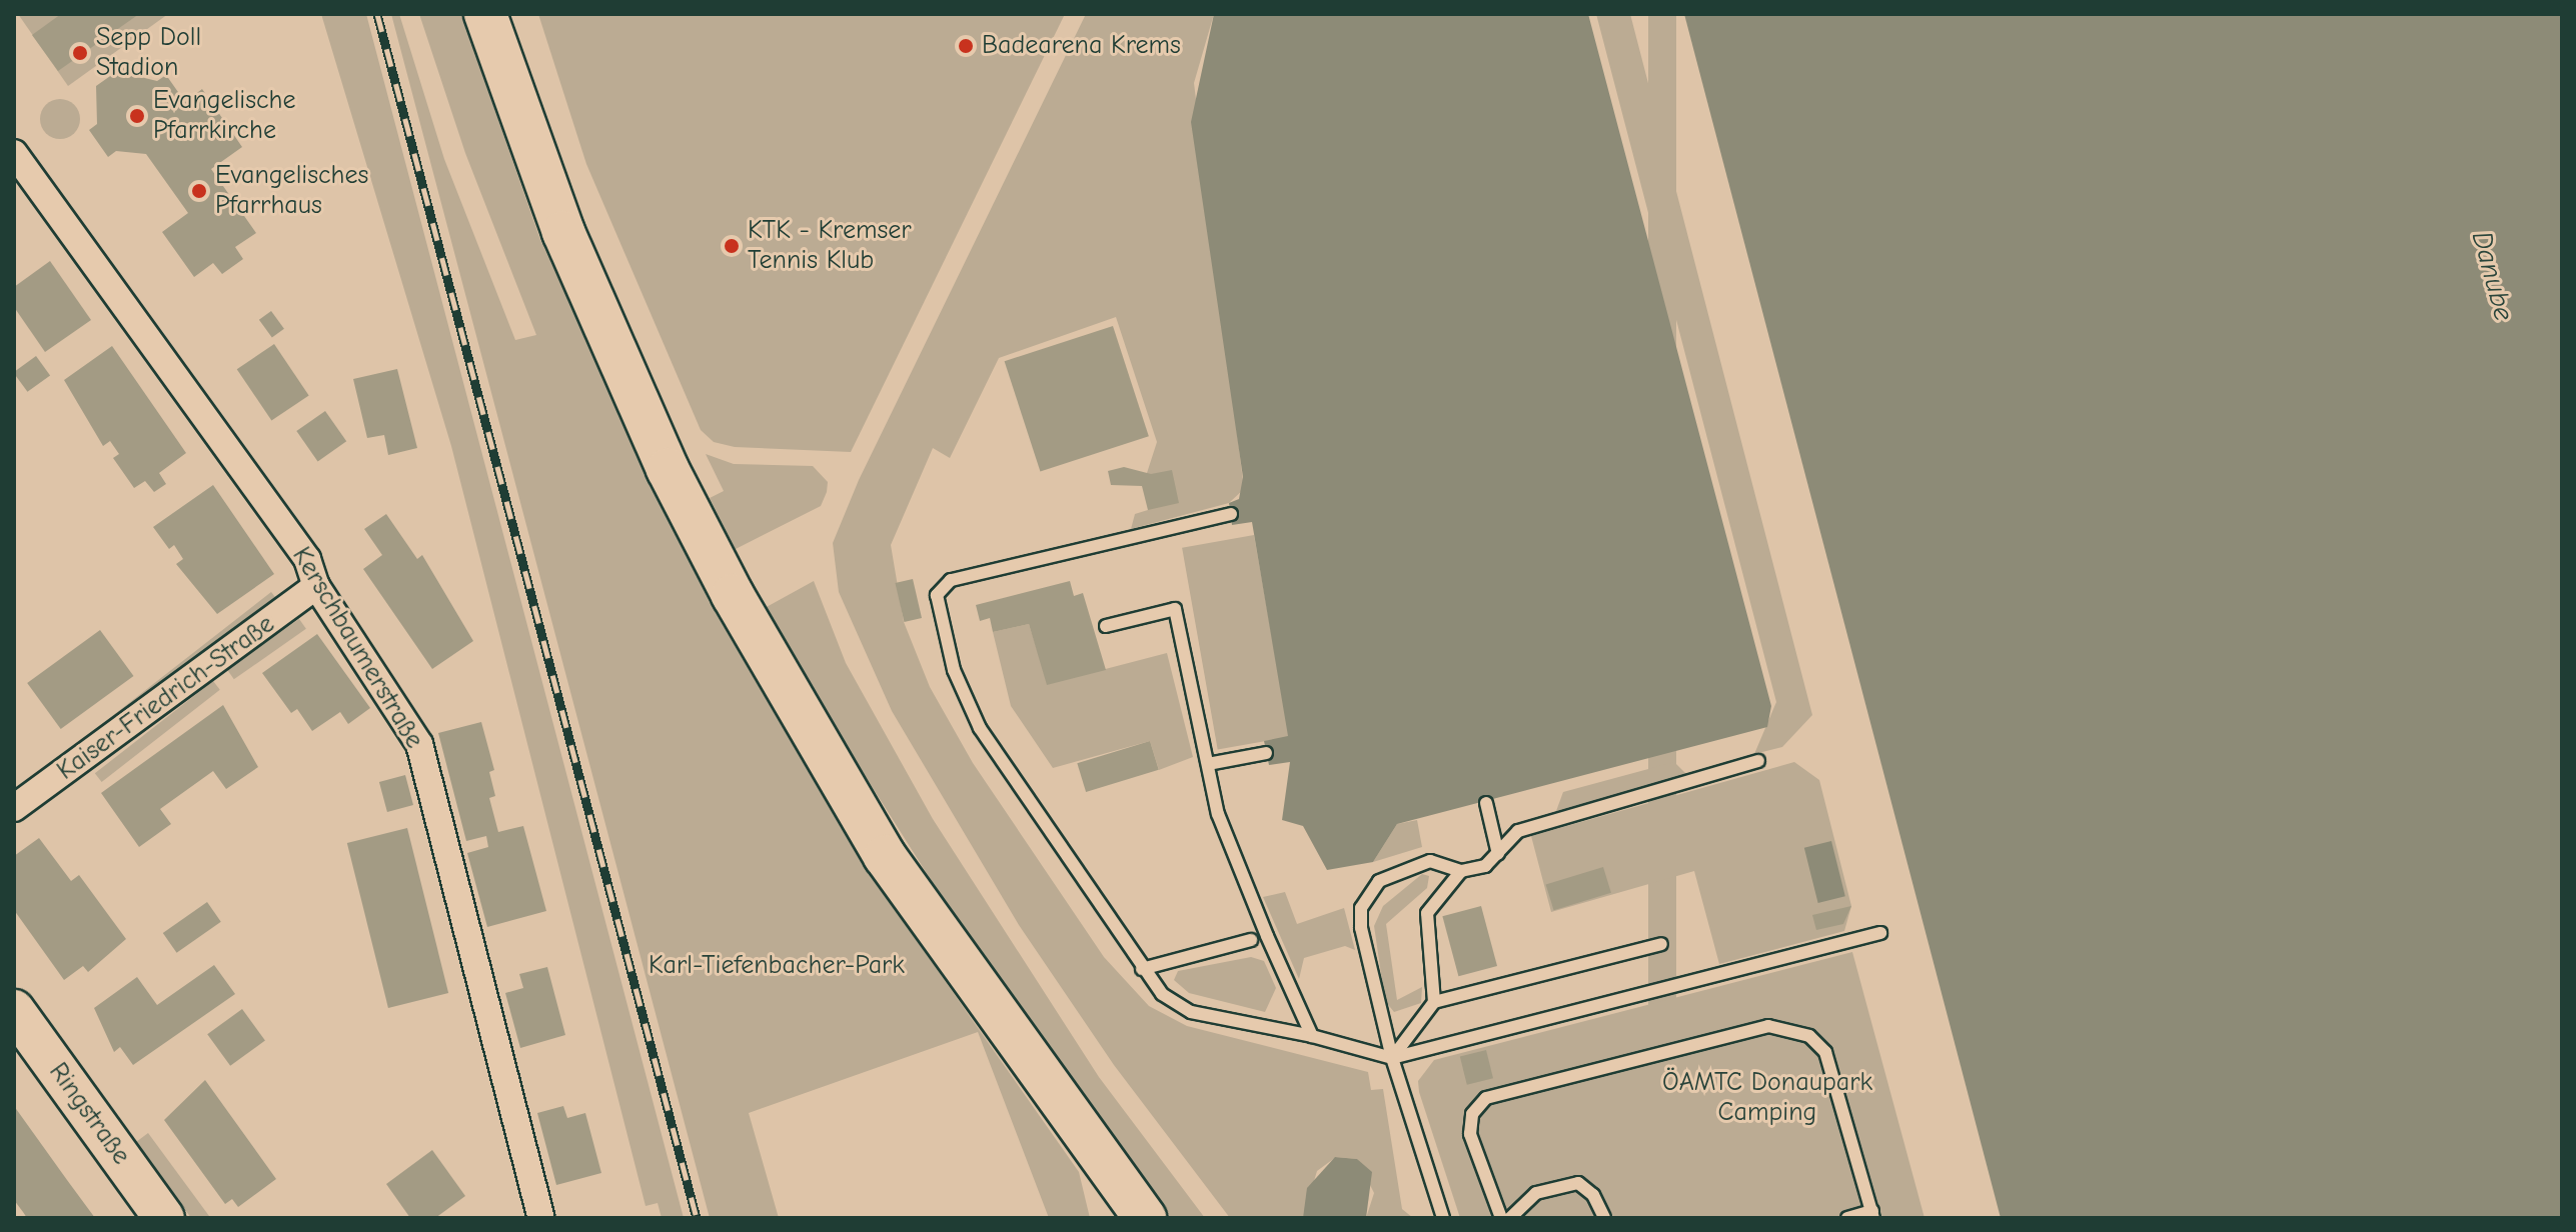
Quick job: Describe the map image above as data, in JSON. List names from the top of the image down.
{
  "streets": {
    "main road": ["Ringstraße"],
    "street": ["Kerschbaumerstraße", "Kaiser-Friedrich-Straße"]
  },
  "crossings": [
    ["Kerschbaumerstraße", "Kaiser-Friedrich-Straße"]
  ],
  "water": ["Danube"],
  "parks": ["Karl-Tiefenbacher-Park", "ÖAMTC Donaupark Camping"],
  "places": [
    "Badearena Krems",
    "Sepp Doll Stadion",
    "Evangelische Pfarrkirche",
    "Evangelisches Pfarrhaus",
    "KTK - Kremser Tennis Klub"
  ]
}
